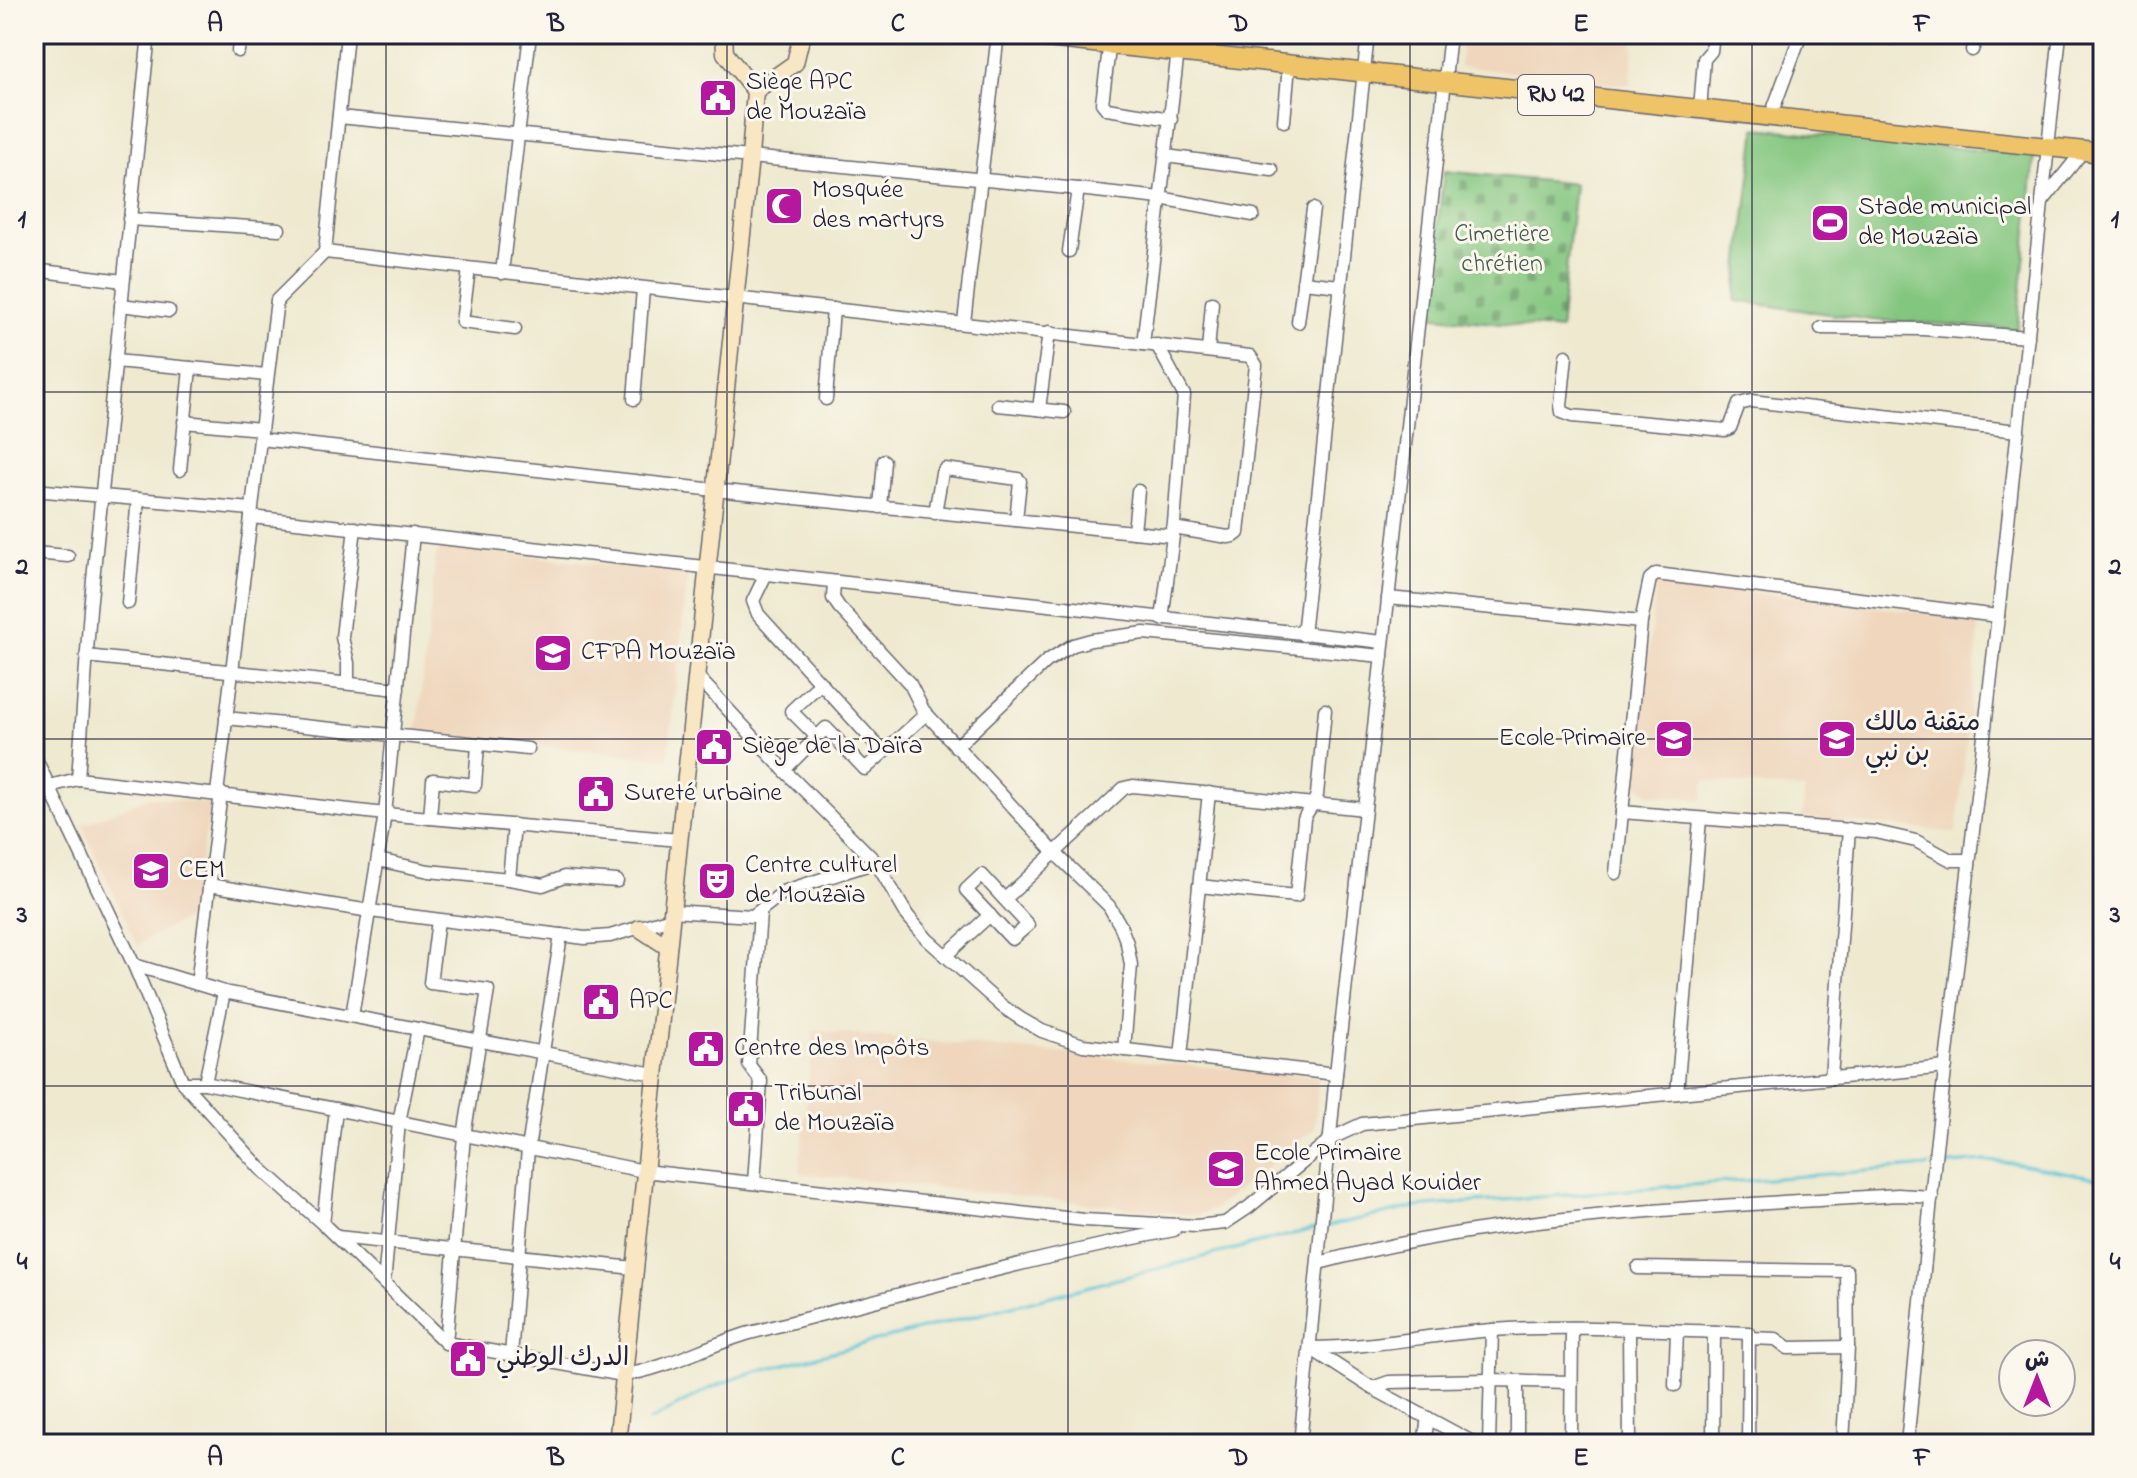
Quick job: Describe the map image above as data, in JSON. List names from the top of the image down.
{
  "streets": {
    "main road": ["RN 42"]
  },
  "parks": ["Cimetière chrétien"],
  "places": {
    "public building": [
      "Siège APC de Mouzaïa",
      "Siège de la Daïra",
      "Sureté urbaine",
      "APC",
      "Centre des Impôts",
      "Tribunal de Mouzaïa",
      "الدرك الوطني"
    ],
    "mosque": ["Mosquée des martyrs"],
    "sports": ["Stade municipal de Mouzaïa"],
    "school or university": [
      "CFPA Mouzaïa",
      "Ecole Primaire",
      "متقنة مالك بن نبي",
      "CEM",
      "Ecole Primaire Ahmed Ayad Kouider"
    ],
    "theatre": ["Centre culturel de Mouzaïa"]
  },
  "north": "top",
  "grid": {
    "columns": [
      "A",
      "B",
      "C",
      "D",
      "E",
      "F"
    ],
    "rows": [
      "1",
      "2",
      "3",
      "4"
    ]
  }
}
